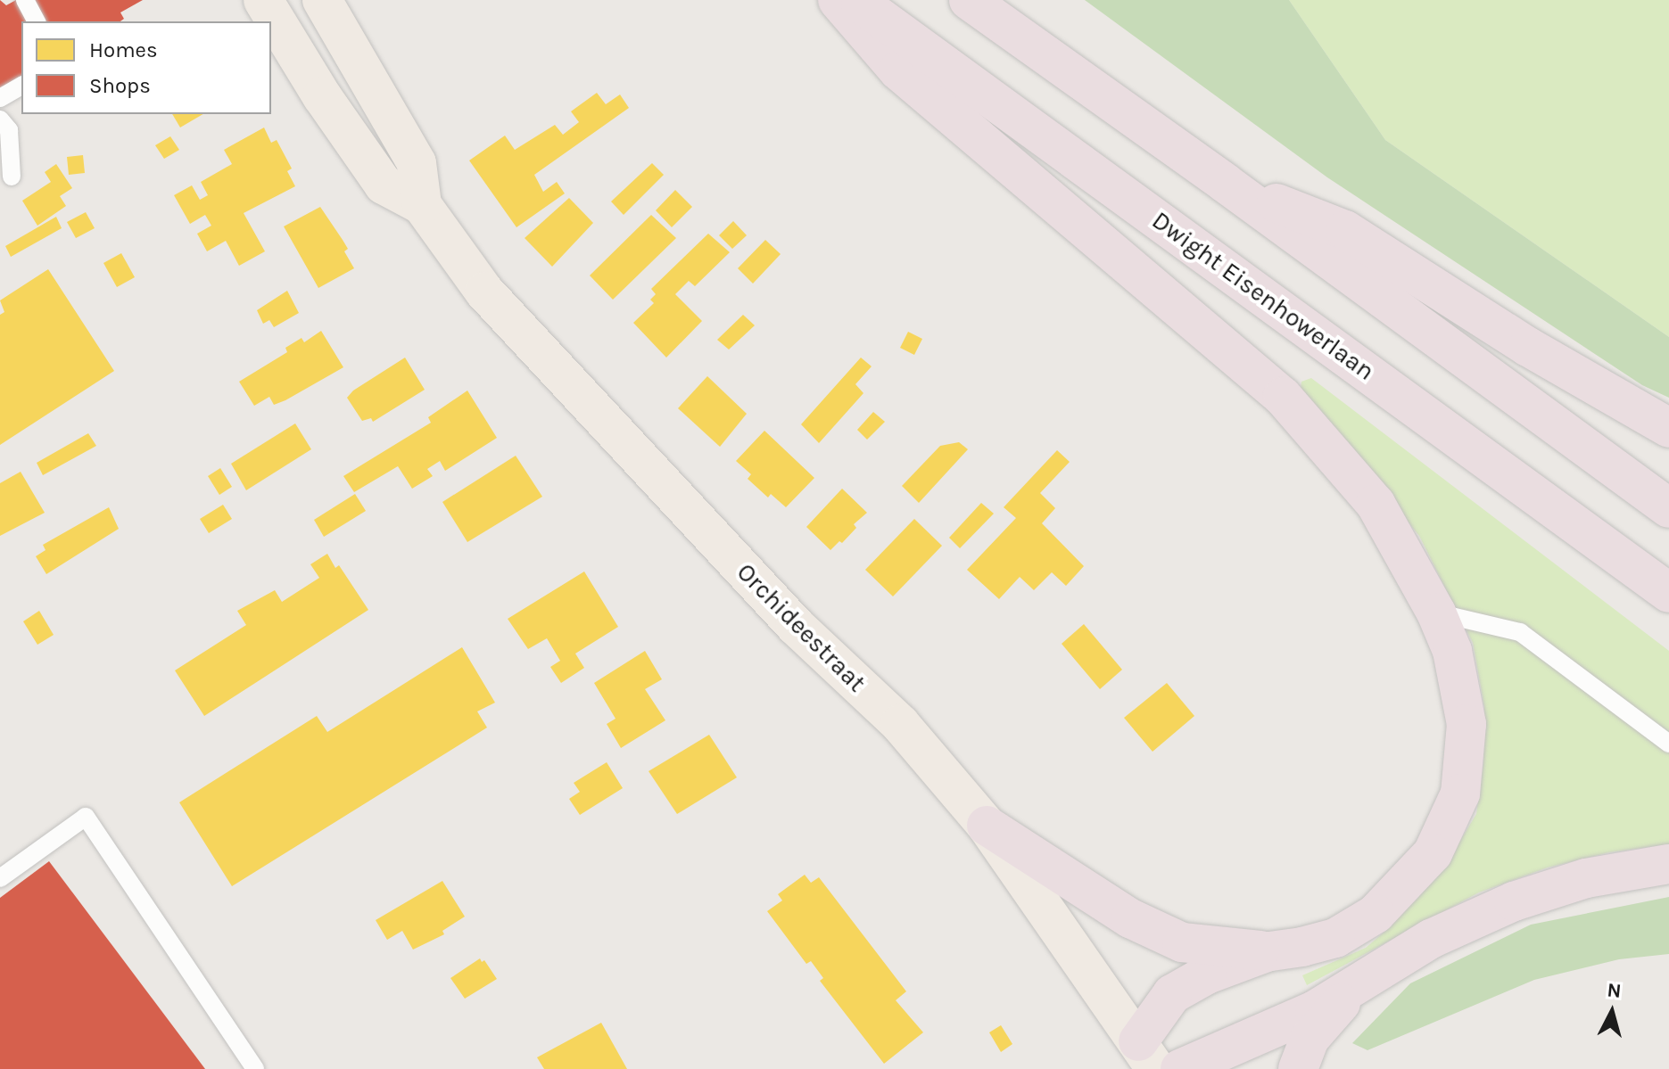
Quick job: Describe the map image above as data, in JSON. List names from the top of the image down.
{
  "streets": {
    "highway": ["Dwight Eisenhowerlaan"],
    "main road": ["Orchideestraat"]
  },
  "legend": ["Homes", "Shops"],
  "north": "top"
}
